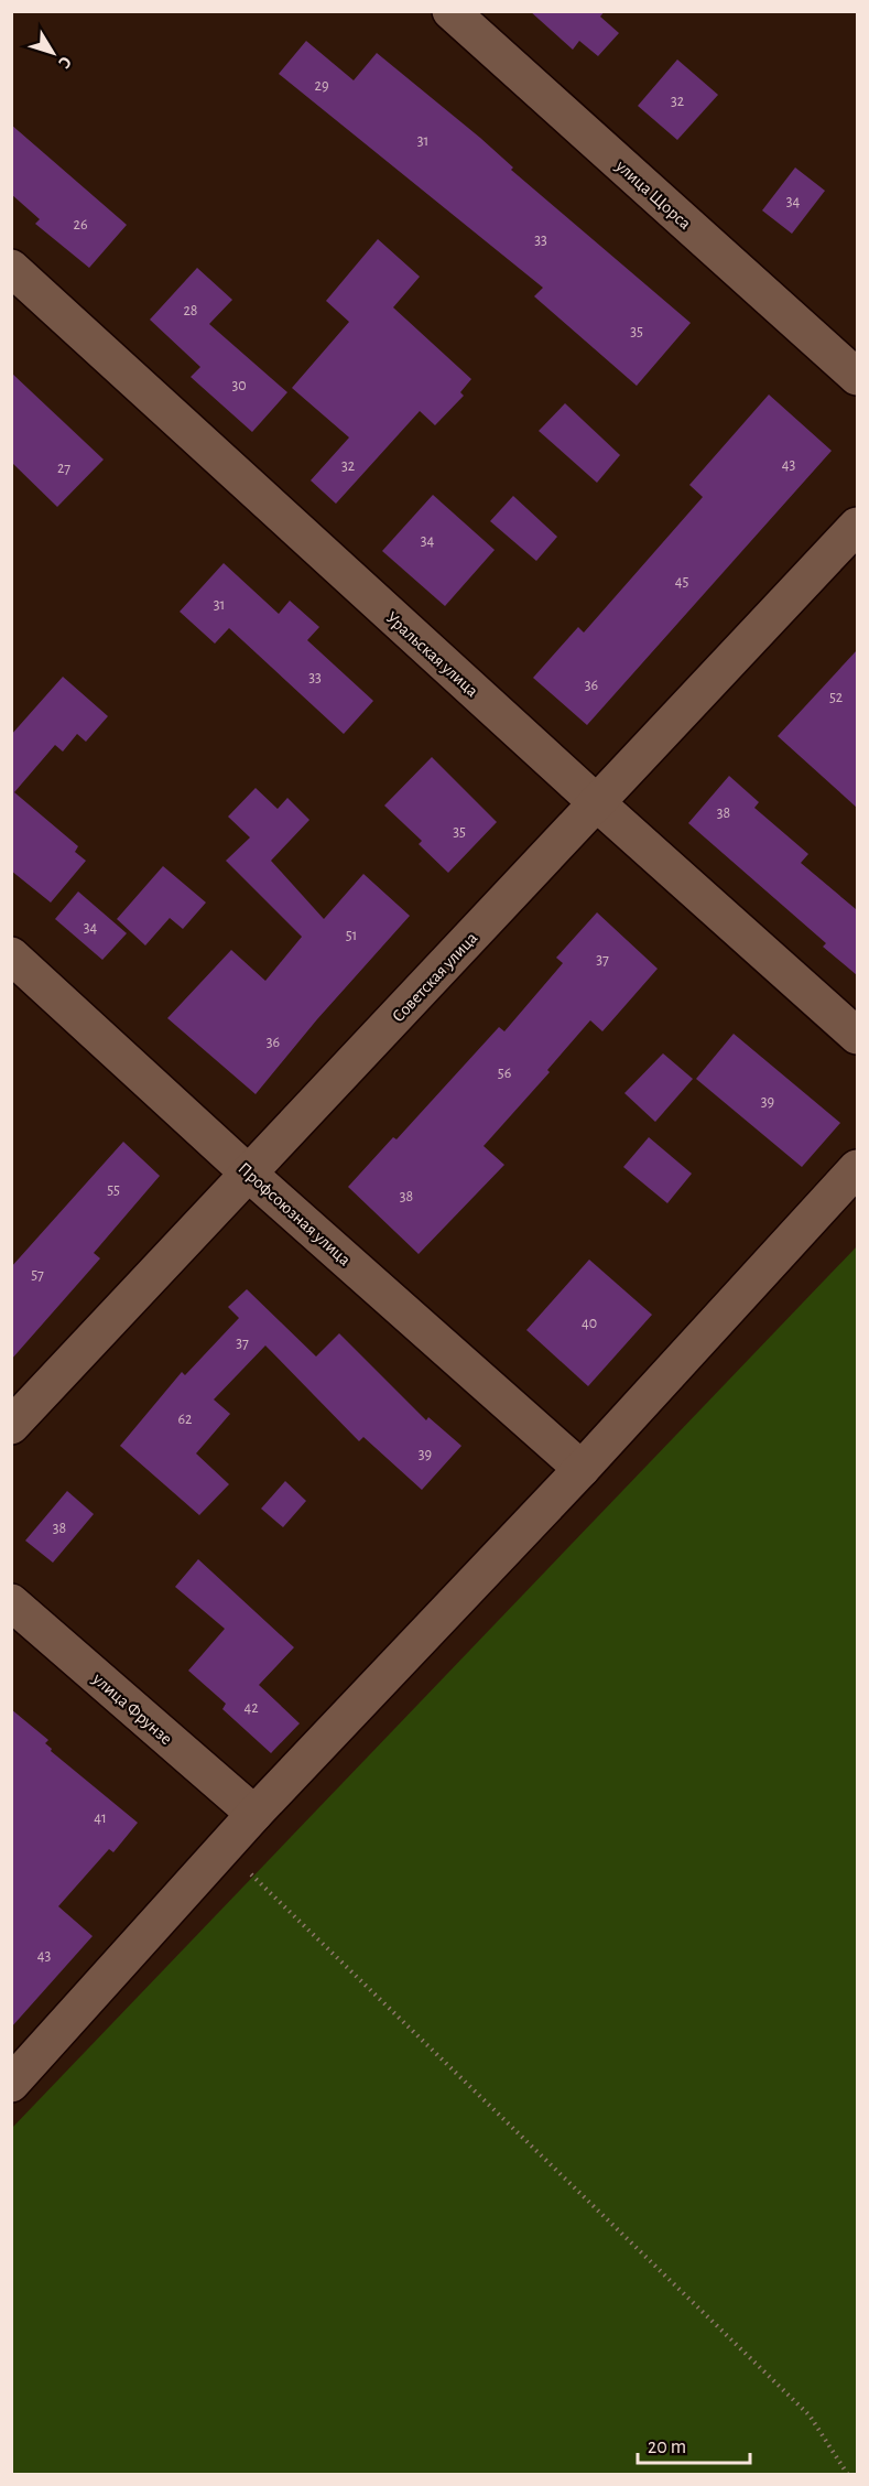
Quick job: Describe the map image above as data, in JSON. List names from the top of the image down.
{
  "streets": {
    "street": [
      "улица Щорса",
      "Уральская улица",
      "Советская улица",
      "Профсоюзная улица",
      "улица Фрунзе"
    ]
  },
  "crossings": [
    ["Уральская улица", "Советская улица"],
    ["Советская улица", "Профсоюзная улица"]
  ],
  "house_numbers": [
    "29",
    "32",
    "31",
    "34",
    "26",
    "33",
    "28",
    "35",
    "30",
    "43",
    "32",
    "27",
    "34",
    "45",
    "31",
    "33",
    "36",
    "52",
    "38",
    "35",
    "34",
    "51",
    "37",
    "36",
    "56",
    "39",
    "55",
    "38",
    "57",
    "40",
    "37",
    "62",
    "39",
    "38",
    "42",
    "41",
    "43"
  ],
  "scale_bar": "20 m",
  "north": "bottom right"
}
